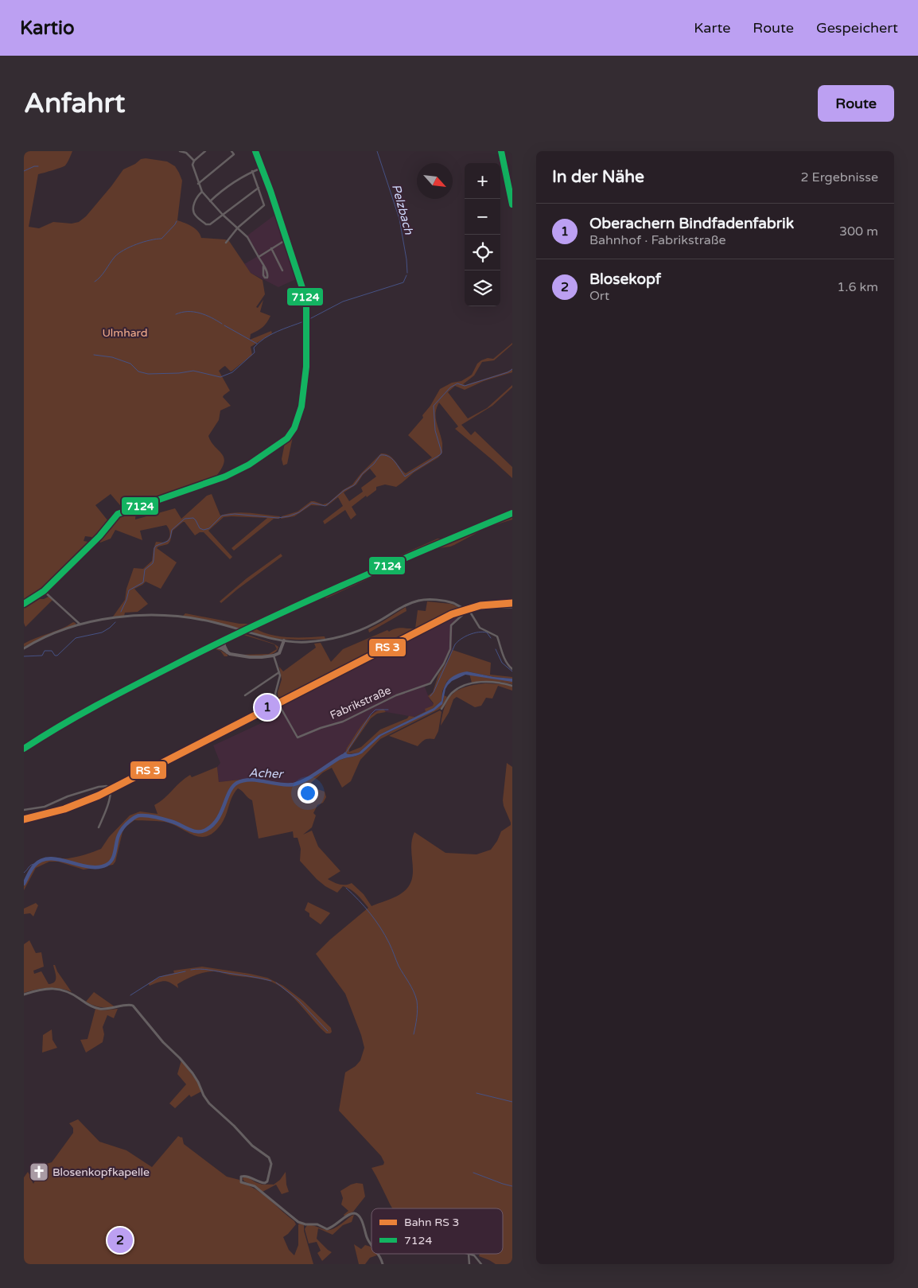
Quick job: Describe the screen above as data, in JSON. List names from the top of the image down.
{
  "streets": {
    "street": ["Fabrikstraße"]
  },
  "water": ["Pelzbach", "Acher"],
  "parks": ["Ulmhard"],
  "places": {
    "church": ["Blosenkopfkapelle"]
  },
  "lines": ["transit line 7124"],
  "legend": ["Bahn RS 3", "7124"],
  "north": "bottom right",
  "page": {
    "header": "Kartio",
    "nav": ["Karte", "Route", "Gespeichert"],
    "buttons": "Route",
    "title": "Anfahrt",
    "heading": ["In der Nähe", "2 Ergebnisse"],
    "map_buttons": ["+", "−"],
    "list": [
      {
        "mark": "1",
        "name": "Oberachern Bindfadenfabrik",
        "note": "Bahnhof · Fabrikstraße",
        "value": "300 m"
      },
      {
        "mark": "2",
        "name": "Blosekopf",
        "note": "Ort",
        "value": "1.6 km"
      }
    ],
    "pins": ["1", "2"]
  }
}
